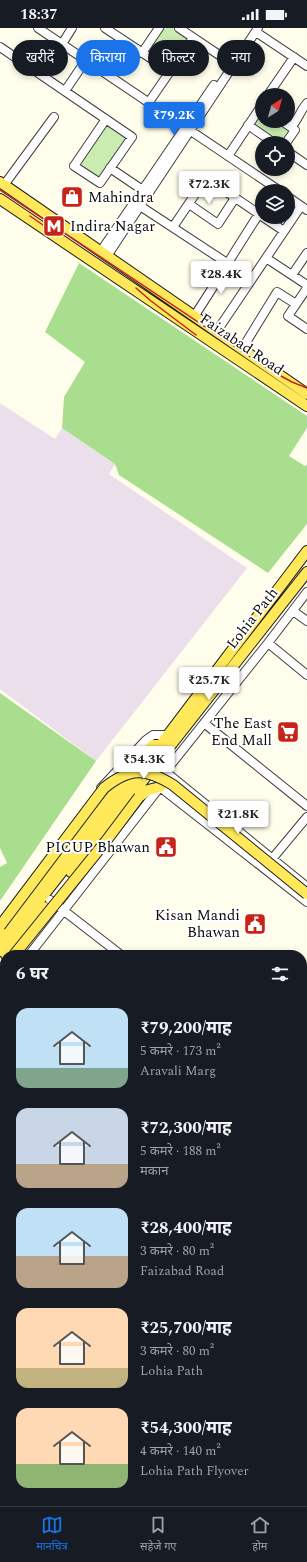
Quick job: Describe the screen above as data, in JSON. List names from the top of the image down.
{
  "streets": {
    "main road": ["Faizabad Road", "Lohia Path"]
  },
  "places": {
    "shop": ["Mahindra"],
    "metro station": ["Indira Nagar"],
    "supermarket": ["The East End Mall"],
    "public building": ["PICUP Bhawan", "Kisan Mandi Bhawan"]
  },
  "north": "top right",
  "page": {
    "status": "18:37",
    "chip": [
      "खरीदें",
      "किराया",
      "फ़िल्टर",
      "नया"
    ],
    "price": [
      "₹79.2K",
      "₹72.3K",
      "₹28.4K",
      "₹25.7K",
      "₹54.3K",
      "₹21.8K"
    ],
    "heading": "6 घर",
    "list": [
      {
        "name": "₹79,200/माह",
        "note": "5 कमरे · 173 m² · Aravali Marg"
      },
      {
        "name": "₹72,300/माह",
        "note": "5 कमरे · 188 m² · मकान"
      },
      {
        "name": "₹28,400/माह",
        "note": "3 कमरे · 80 m² · Faizabad Road"
      },
      {
        "name": "₹25,700/माह",
        "note": "3 कमरे · 80 m² · Lohia Path"
      },
      {
        "name": "₹54,300/माह",
        "note": "4 कमरे · 140 m² · Lohia Path Flyover"
      }
    ],
    "tabs": ["मानचित्र", "सहेजे गए", "होम"]
  }
}
